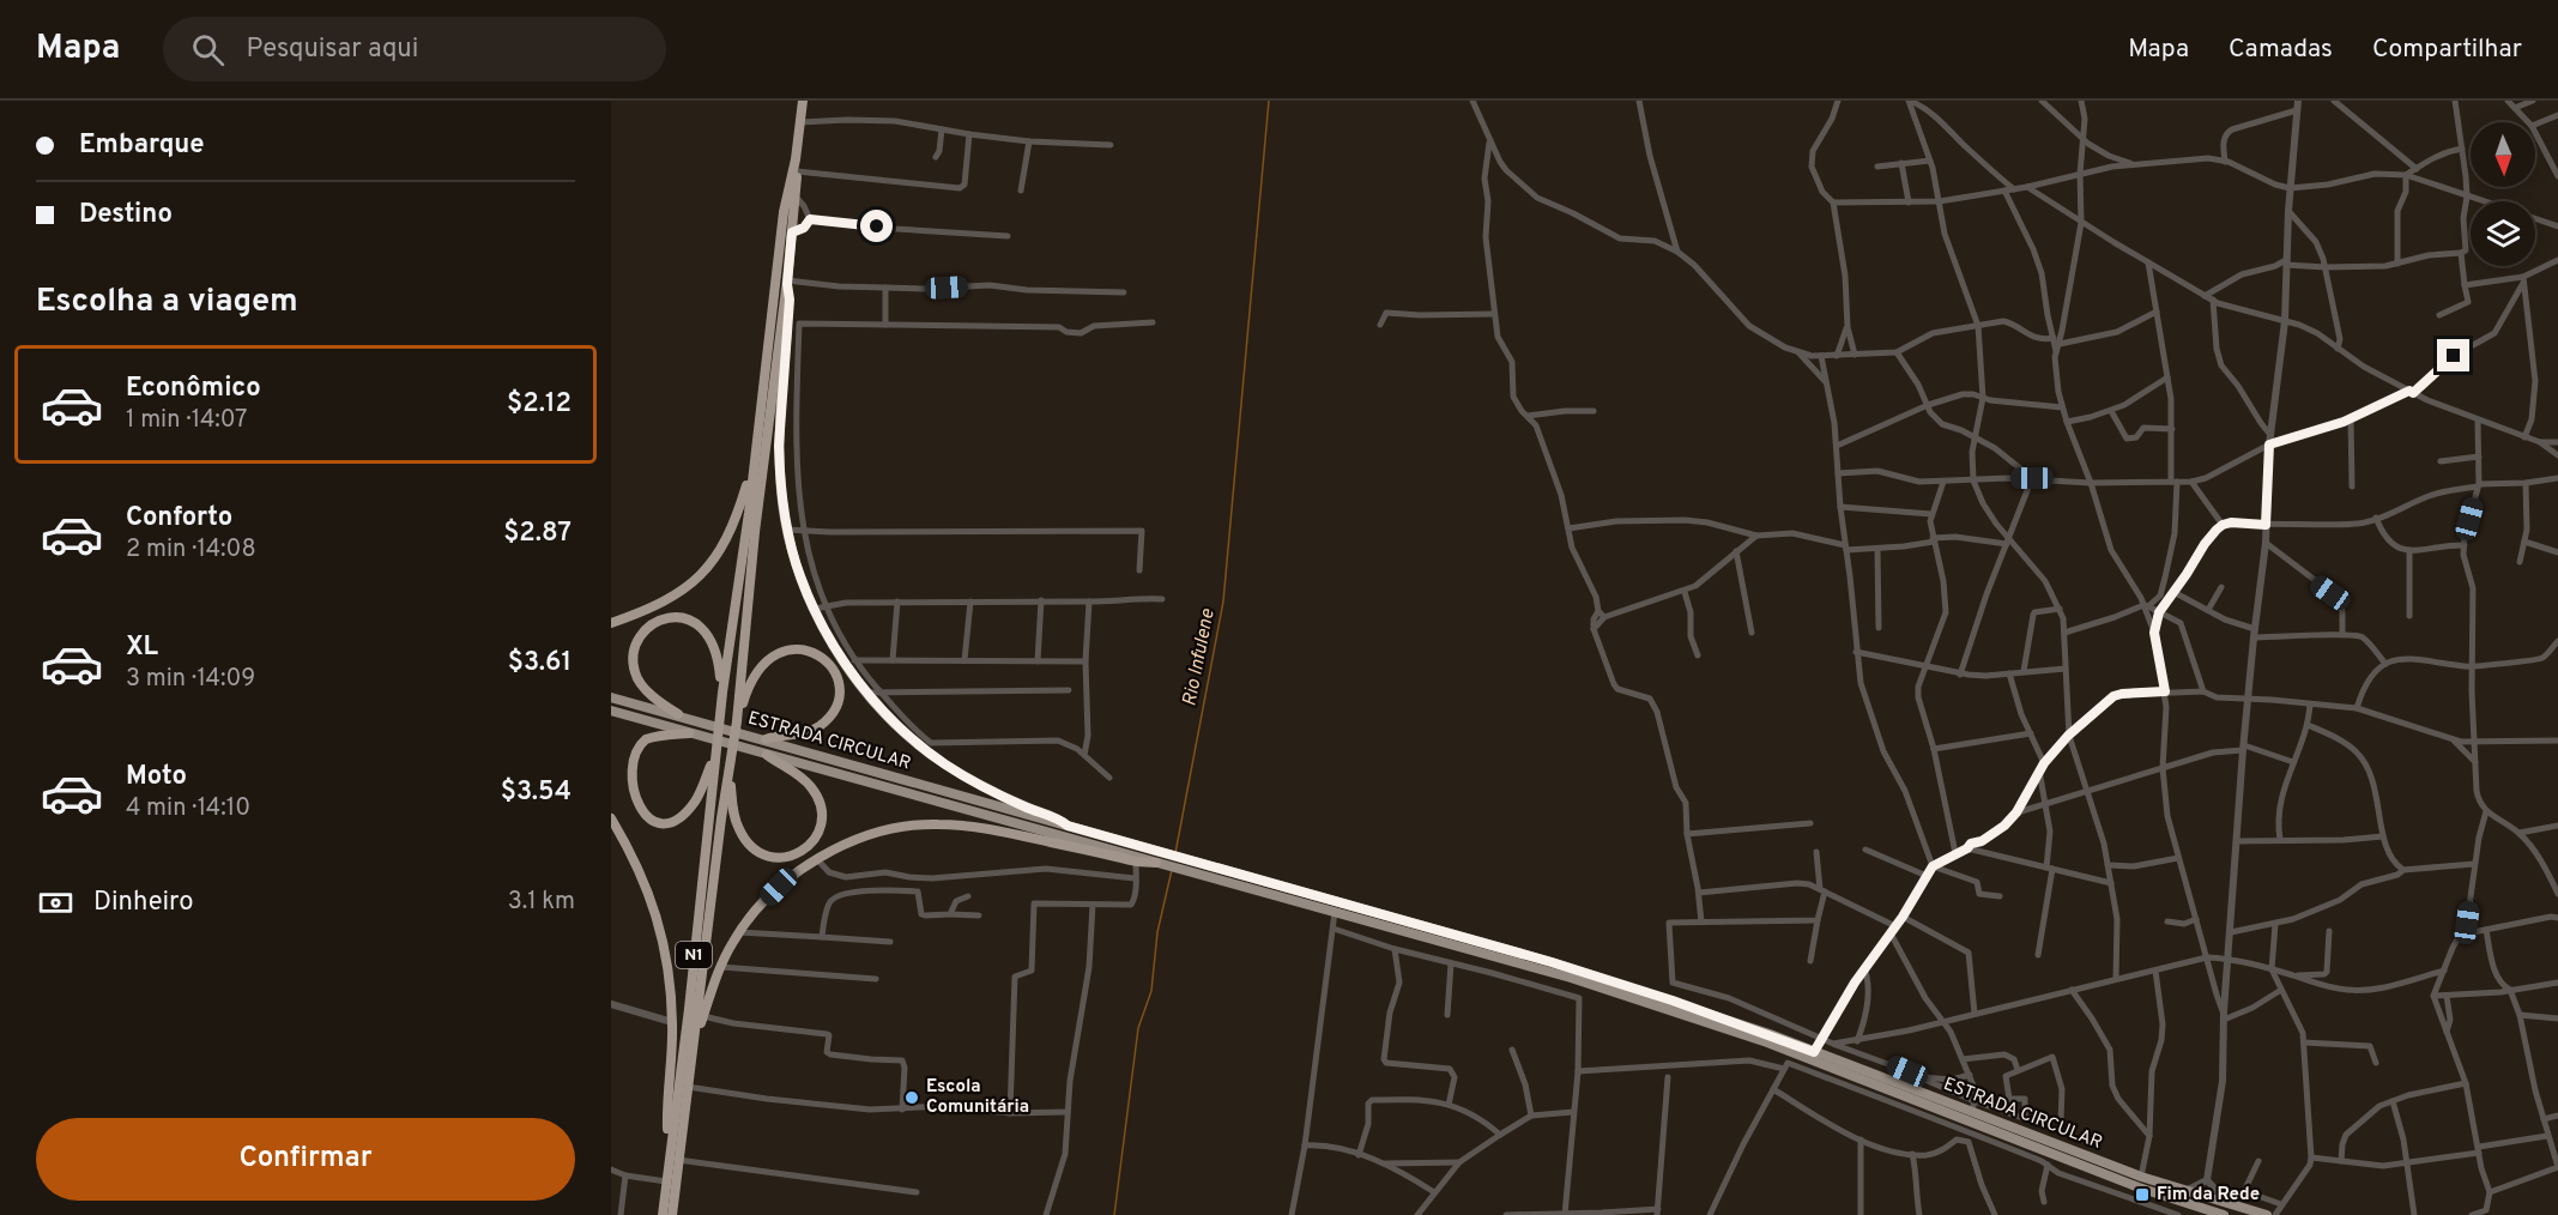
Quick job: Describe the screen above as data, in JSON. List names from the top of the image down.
{
  "streets": {
    "highway": ["N1"],
    "main road": ["ESTRADA CIRCULAR"]
  },
  "water": ["Rio Infulene"],
  "places": {
    "other": ["Escola Comunitária"],
    "transit": ["Fim da Rede"]
  },
  "north": "bottom",
  "page": {
    "header": "Mapa",
    "search": "Pesquisar aqui",
    "nav": ["Mapa", "Camadas", "Compartilhar"],
    "banner": ["Embarque", "Destino"],
    "heading": "Escolha a viagem",
    "list": [
      {
        "name": "Econômico",
        "note": "1 min · 14:07",
        "value": "$2.12"
      },
      {
        "name": "Conforto",
        "note": "2 min · 14:08",
        "value": "$2.87"
      },
      {
        "name": "XL",
        "note": "3 min · 14:09",
        "value": "$3.61"
      },
      {
        "name": "Moto",
        "note": "4 min · 14:10",
        "value": "$3.54"
      }
    ],
    "pay": ["Dinheiro", "3.1 km"],
    "buttons": "Confirmar"
  }
}
